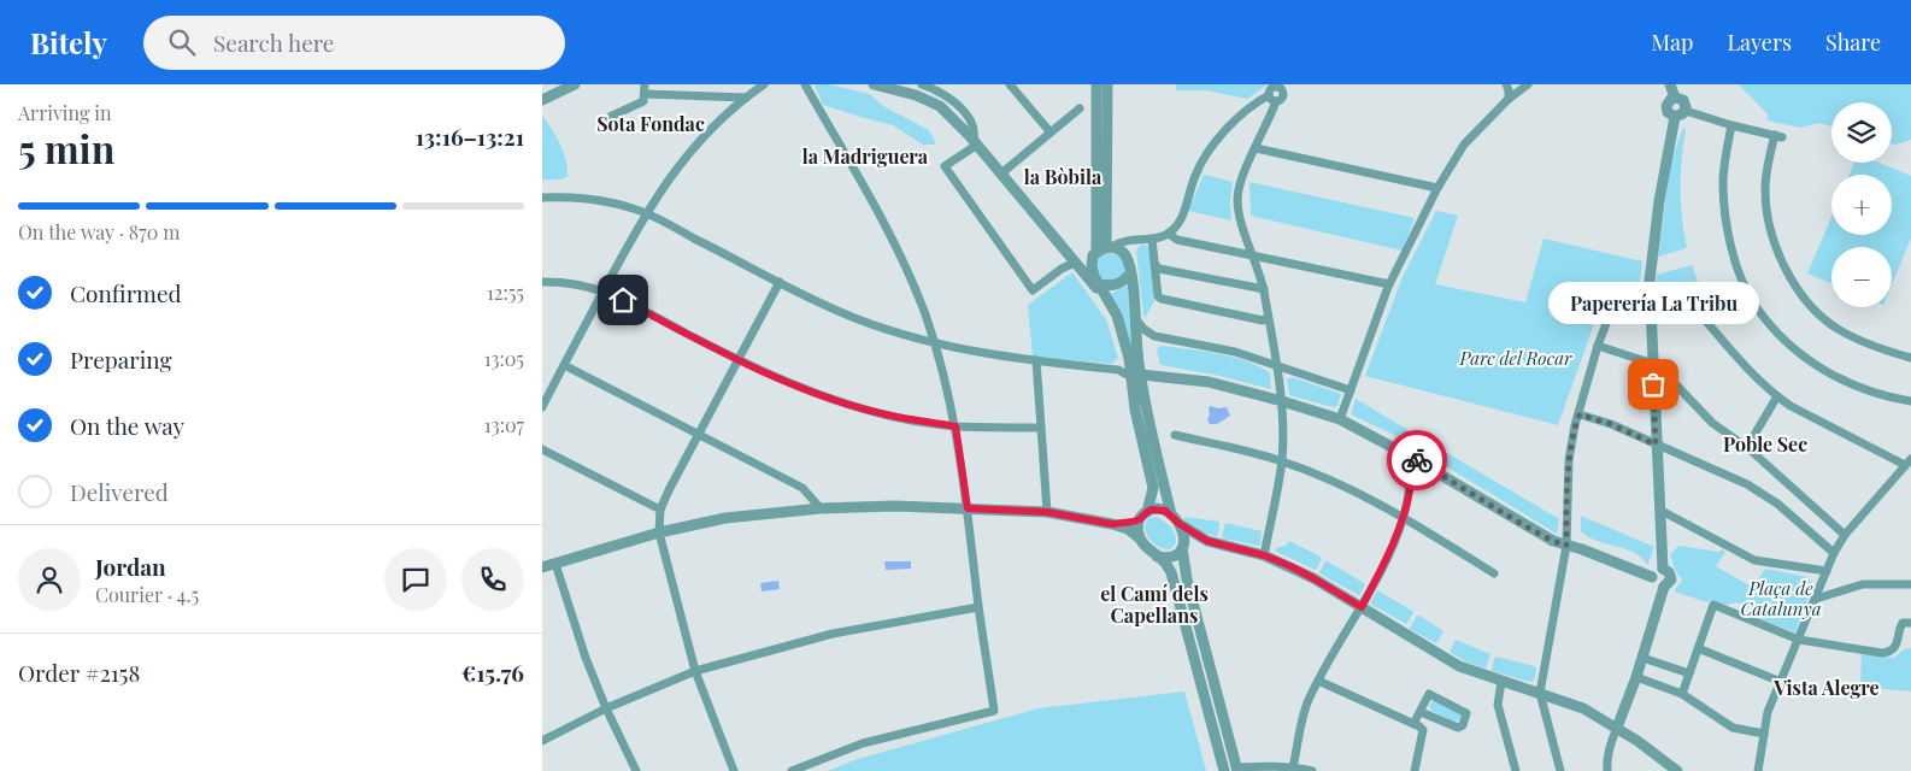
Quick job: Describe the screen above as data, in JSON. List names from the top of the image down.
{
  "districts": [
    "Sota Fondac",
    "la Madriguera",
    "la Bòbila",
    "Poble Sec",
    "el Camí dels Capellans",
    "Vista Alegre"
  ],
  "parks": ["Parc del Rocar", "Plaça de Catalunya"],
  "places": ["Paperería La Tribu"],
  "page": {
    "header": "Bitely",
    "search": "Search here",
    "nav": ["Map", "Layers", "Share"],
    "heading": ["5 min", "Arriving in", "13:16–13:21"],
    "panel": [
      "Jordan",
      "Courier · 4.5",
      "Order #2158",
      "€15.76"
    ],
    "map_buttons": ["+", "−"],
    "bar": "On the way · 870 m",
    "list": [
      ["Confirmed", "12:55"],
      ["Preparing", "13:05"],
      ["On the way", "13:07"],
      "Delivered"
    ],
    "bubble": "Paperería La Tribu"
  }
}
